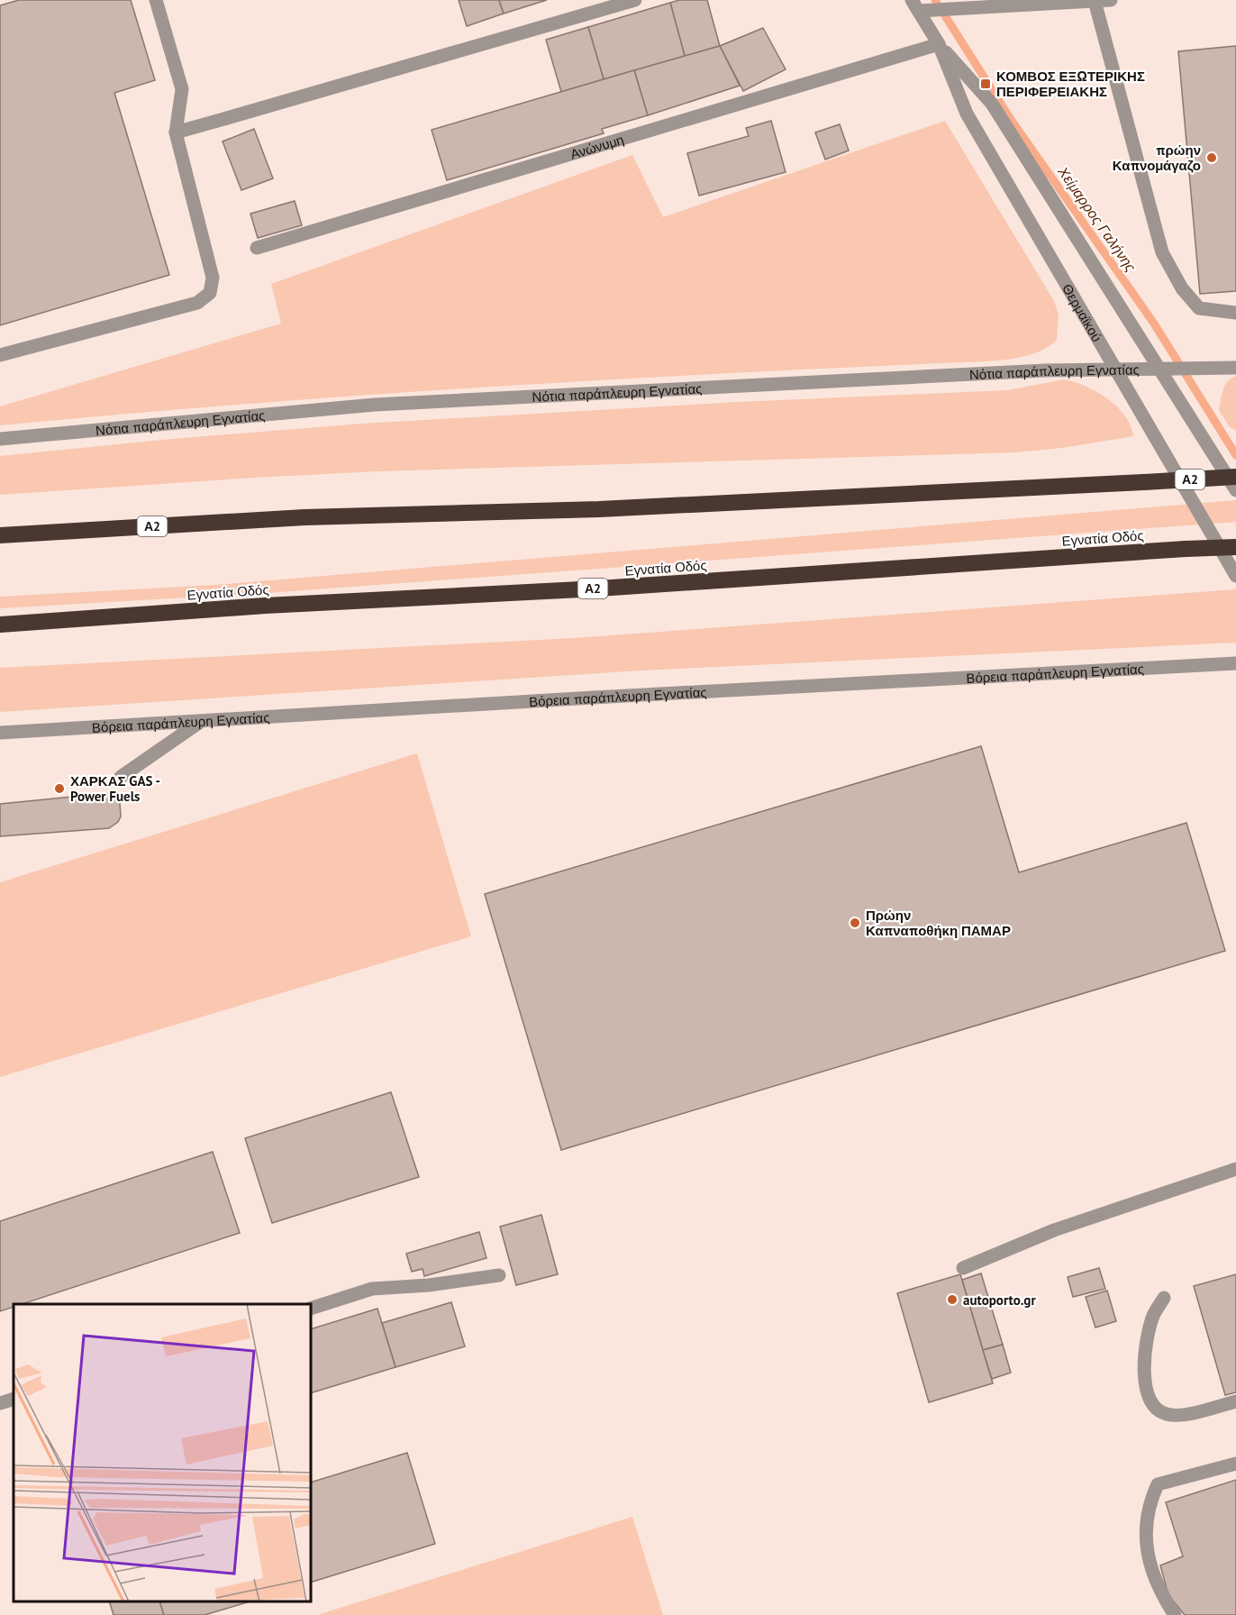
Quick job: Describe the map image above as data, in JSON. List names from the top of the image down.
{
  "streets": {
    "highway": ["Α2", "Εγνατία Οδός"],
    "street": [
      "Ανώνυμη",
      "Θερμαϊκού",
      "Νότια παράπλευρη Εγνατίας",
      "Βόρεια παράπλευρη Εγνατίας"
    ]
  },
  "crossings": [
    ["Ανώνυμη", "Θερμαϊκού"],
    ["Θερμαϊκού", "Νότια παράπλευρη Εγνατίας"]
  ],
  "water": ["Χείμαρρος Γαλήνης"],
  "places": {
    "transit": ["ΚΟΜΒΟΣ ΕΞΩΤΕΡΙΚΗΣ ΠΕΡΙΦΕΡΕΙΑΚΗΣ"],
    "other": [
      "πρώην Καπνομάγαζο",
      "ΧΑΡΚΑΣ GAS - Power Fuels",
      "Πρώην Καπναποθήκη ΠΑΜΑΡ",
      "autoporto.gr"
    ]
  }
}
